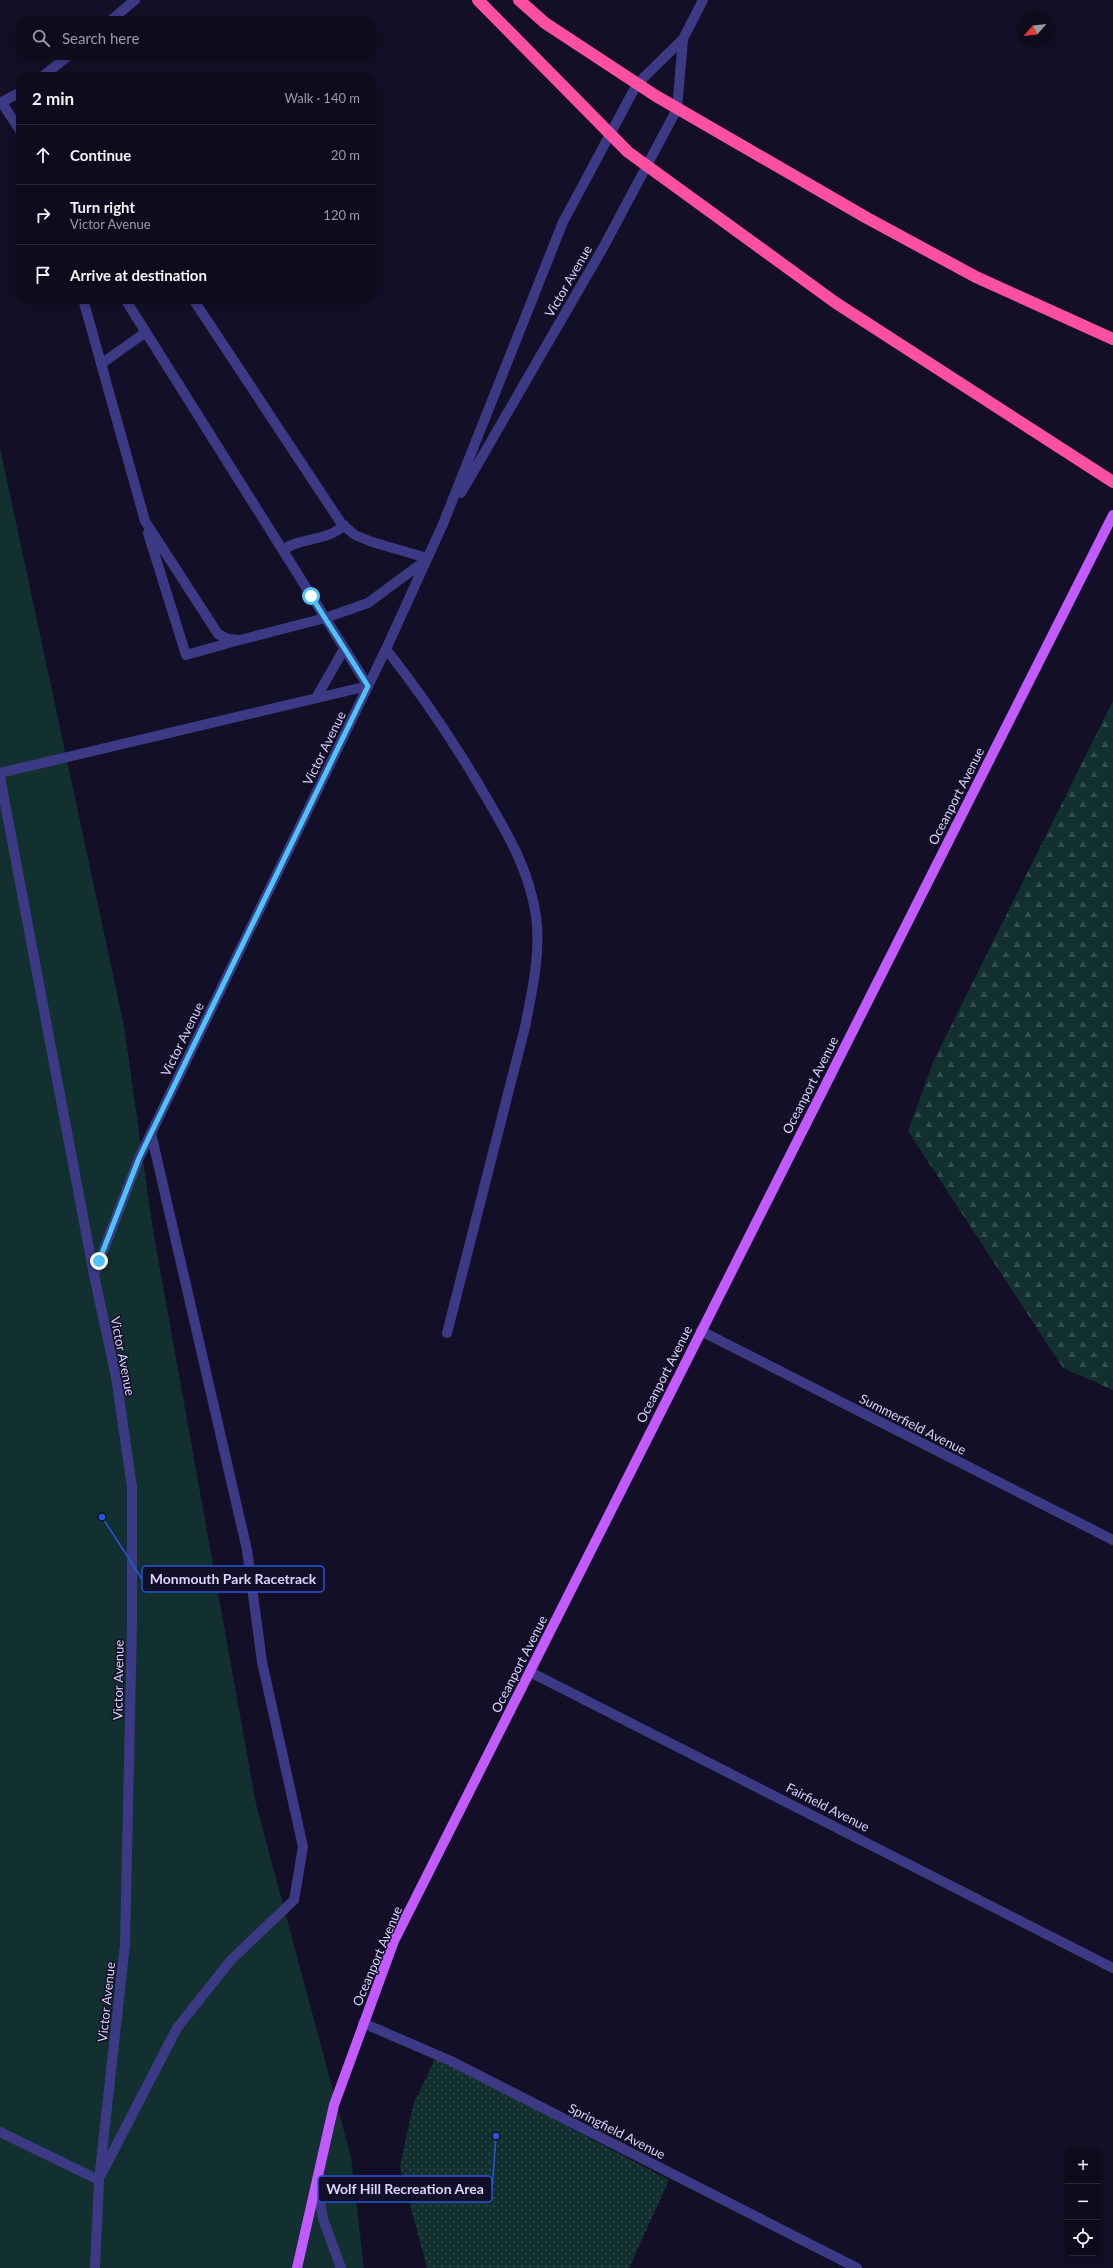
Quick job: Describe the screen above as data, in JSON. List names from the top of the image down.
{
  "streets": {
    "main road": ["Oceanport Avenue"],
    "street": [
      "Victor Avenue",
      "Summerfield Avenue",
      "Fairfield Avenue",
      "Springfield Avenue"
    ]
  },
  "crossings": [
    ["Oceanport Avenue", "Summerfield Avenue"],
    ["Oceanport Avenue", "Fairfield Avenue"],
    ["Oceanport Avenue", "Springfield Avenue"]
  ],
  "places": ["Monmouth Park Racetrack", "Wolf Hill Recreation Area"],
  "north": "bottom left",
  "page": {
    "search": "Search here",
    "heading": ["2 min", "Walk · 140 m"],
    "list": [
      ["Continue", "20 m"],
      ["Turn right", "Victor Avenue", "120 m"],
      "Arrive at destination"
    ],
    "map_buttons": ["+", "−"]
  }
}
